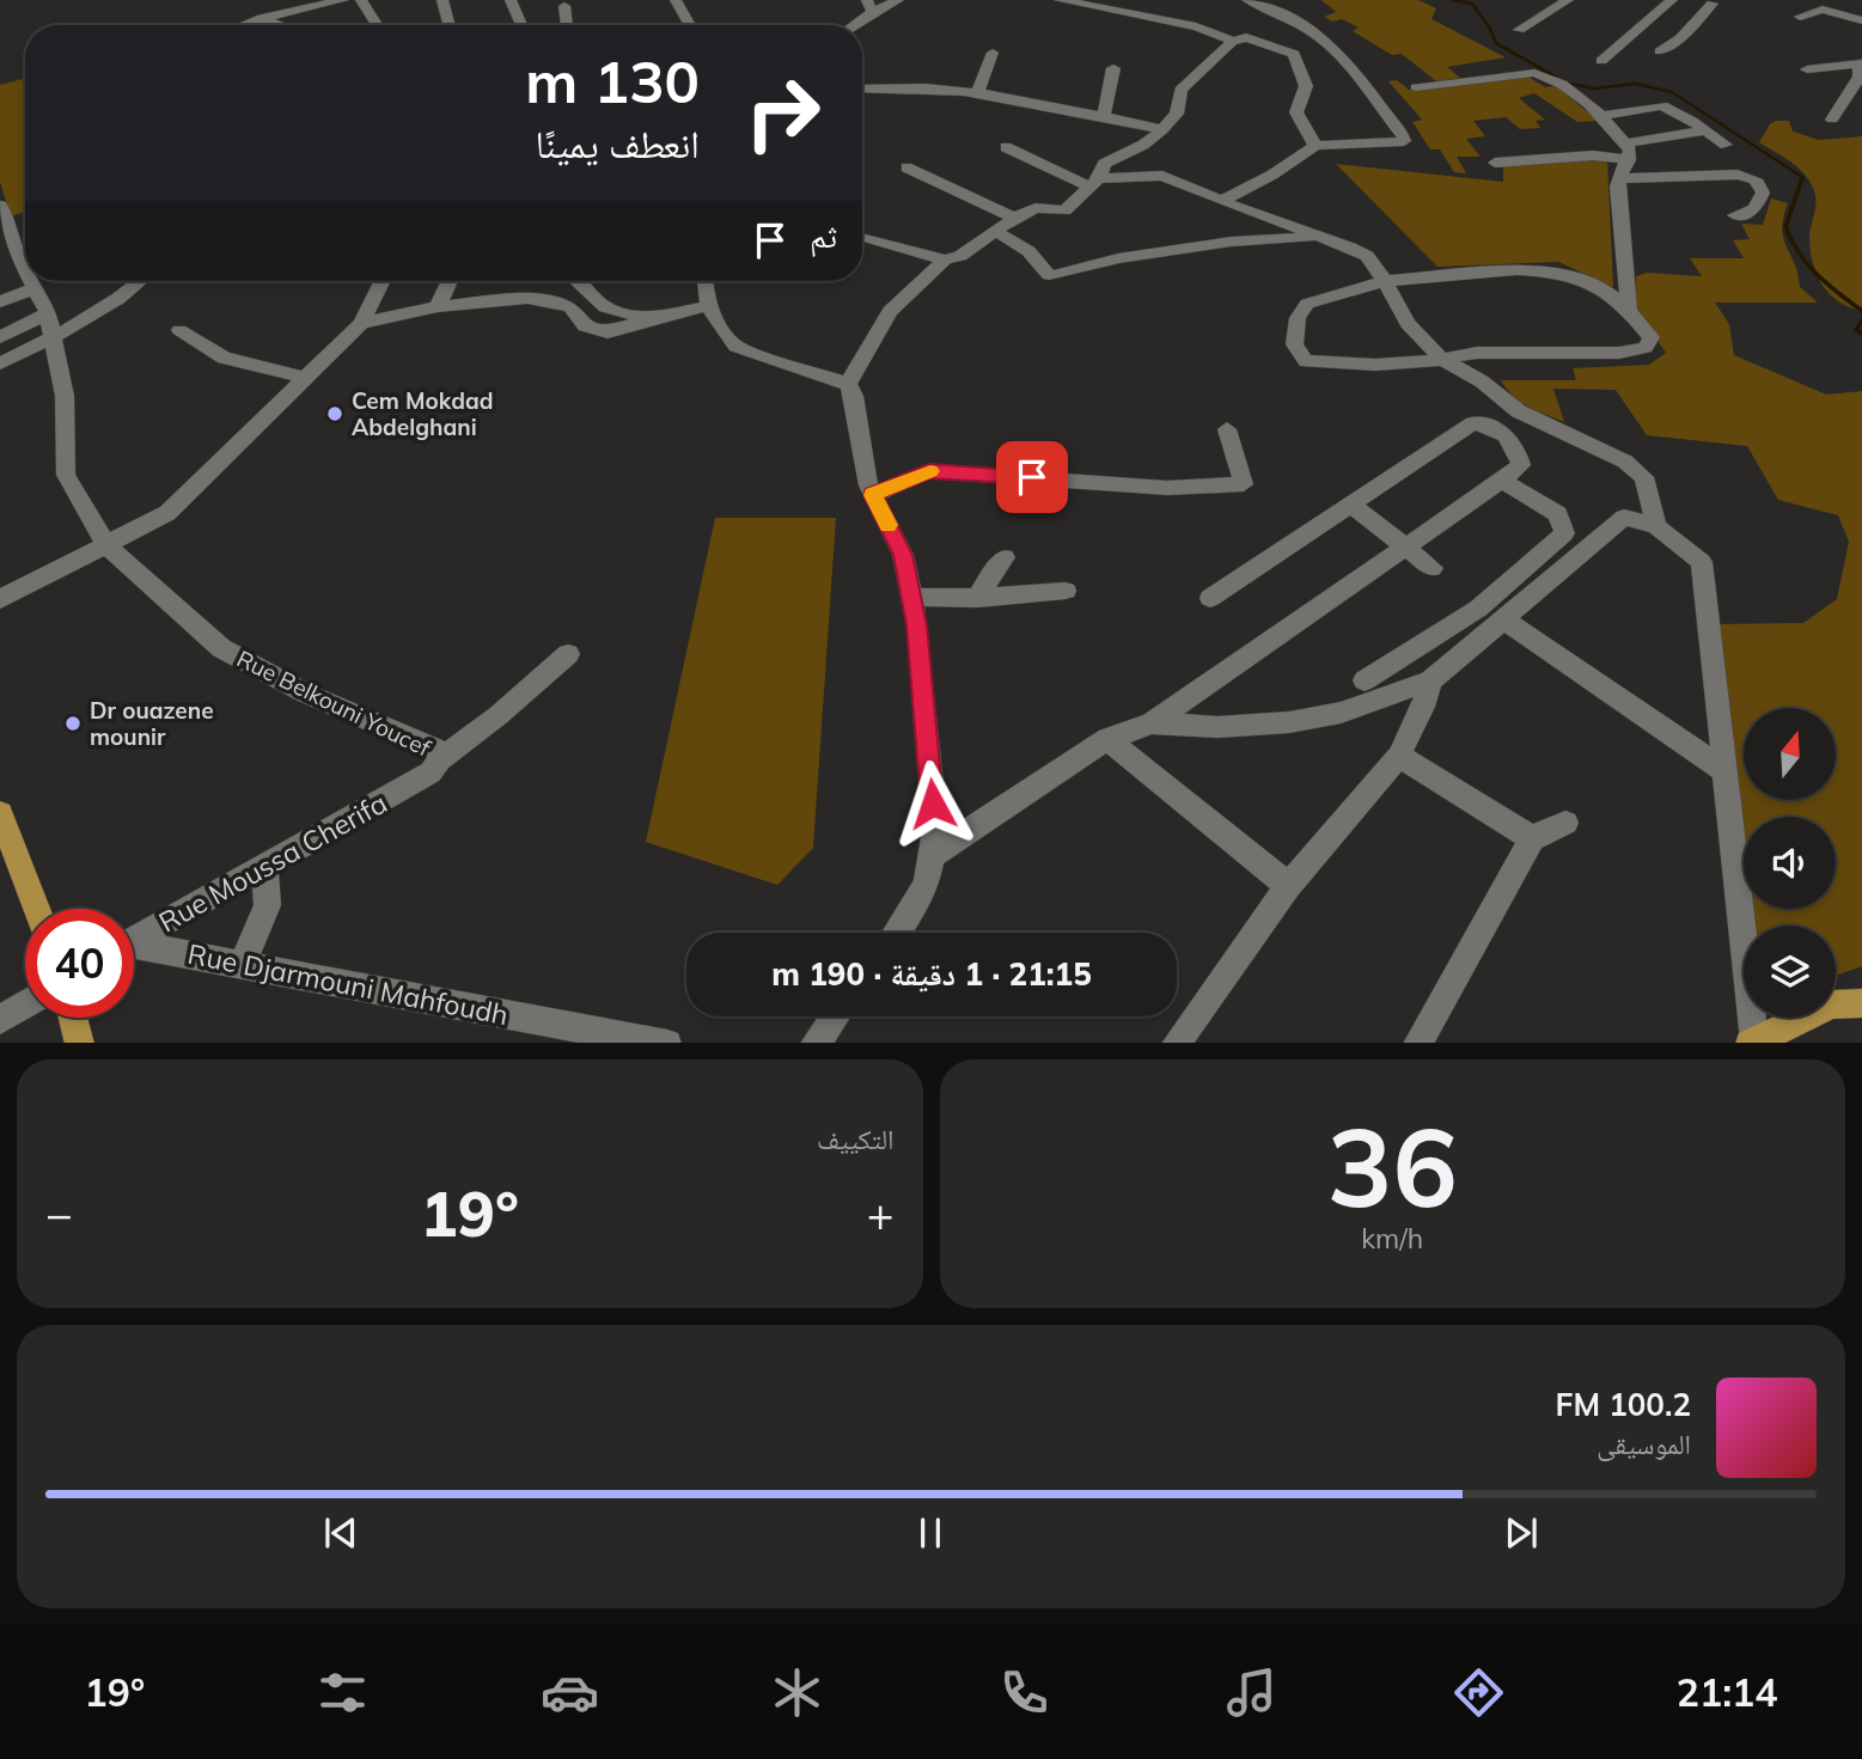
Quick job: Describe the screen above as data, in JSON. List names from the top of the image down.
{
  "streets": {
    "street": ["Rue Belkouni Youcef", "Rue Moussa Cherifa", "Rue Djarmouni Mahfoudh"]
  },
  "crossings": [
    ["Rue Belkouni Youcef", "Rue Moussa Cherifa"]
  ],
  "places": ["Cem Mokdad Abdelghani", "Dr ouazene mounir"],
  "north": "top",
  "page": {
    "turn": ["130 m", "انعطف يمينًا"],
    "then": "ثم",
    "limit": "40",
    "trip": "21:15 · 1 دقيقة · 190 m",
    "tile": [
      ["36", "km/h"],
      "التكييف"
    ],
    "heat": ["−", "19°", "+"],
    "song": ["100.2 FM", "الموسيقى"],
    "tabs": ["21:14", "19°"]
  }
}
